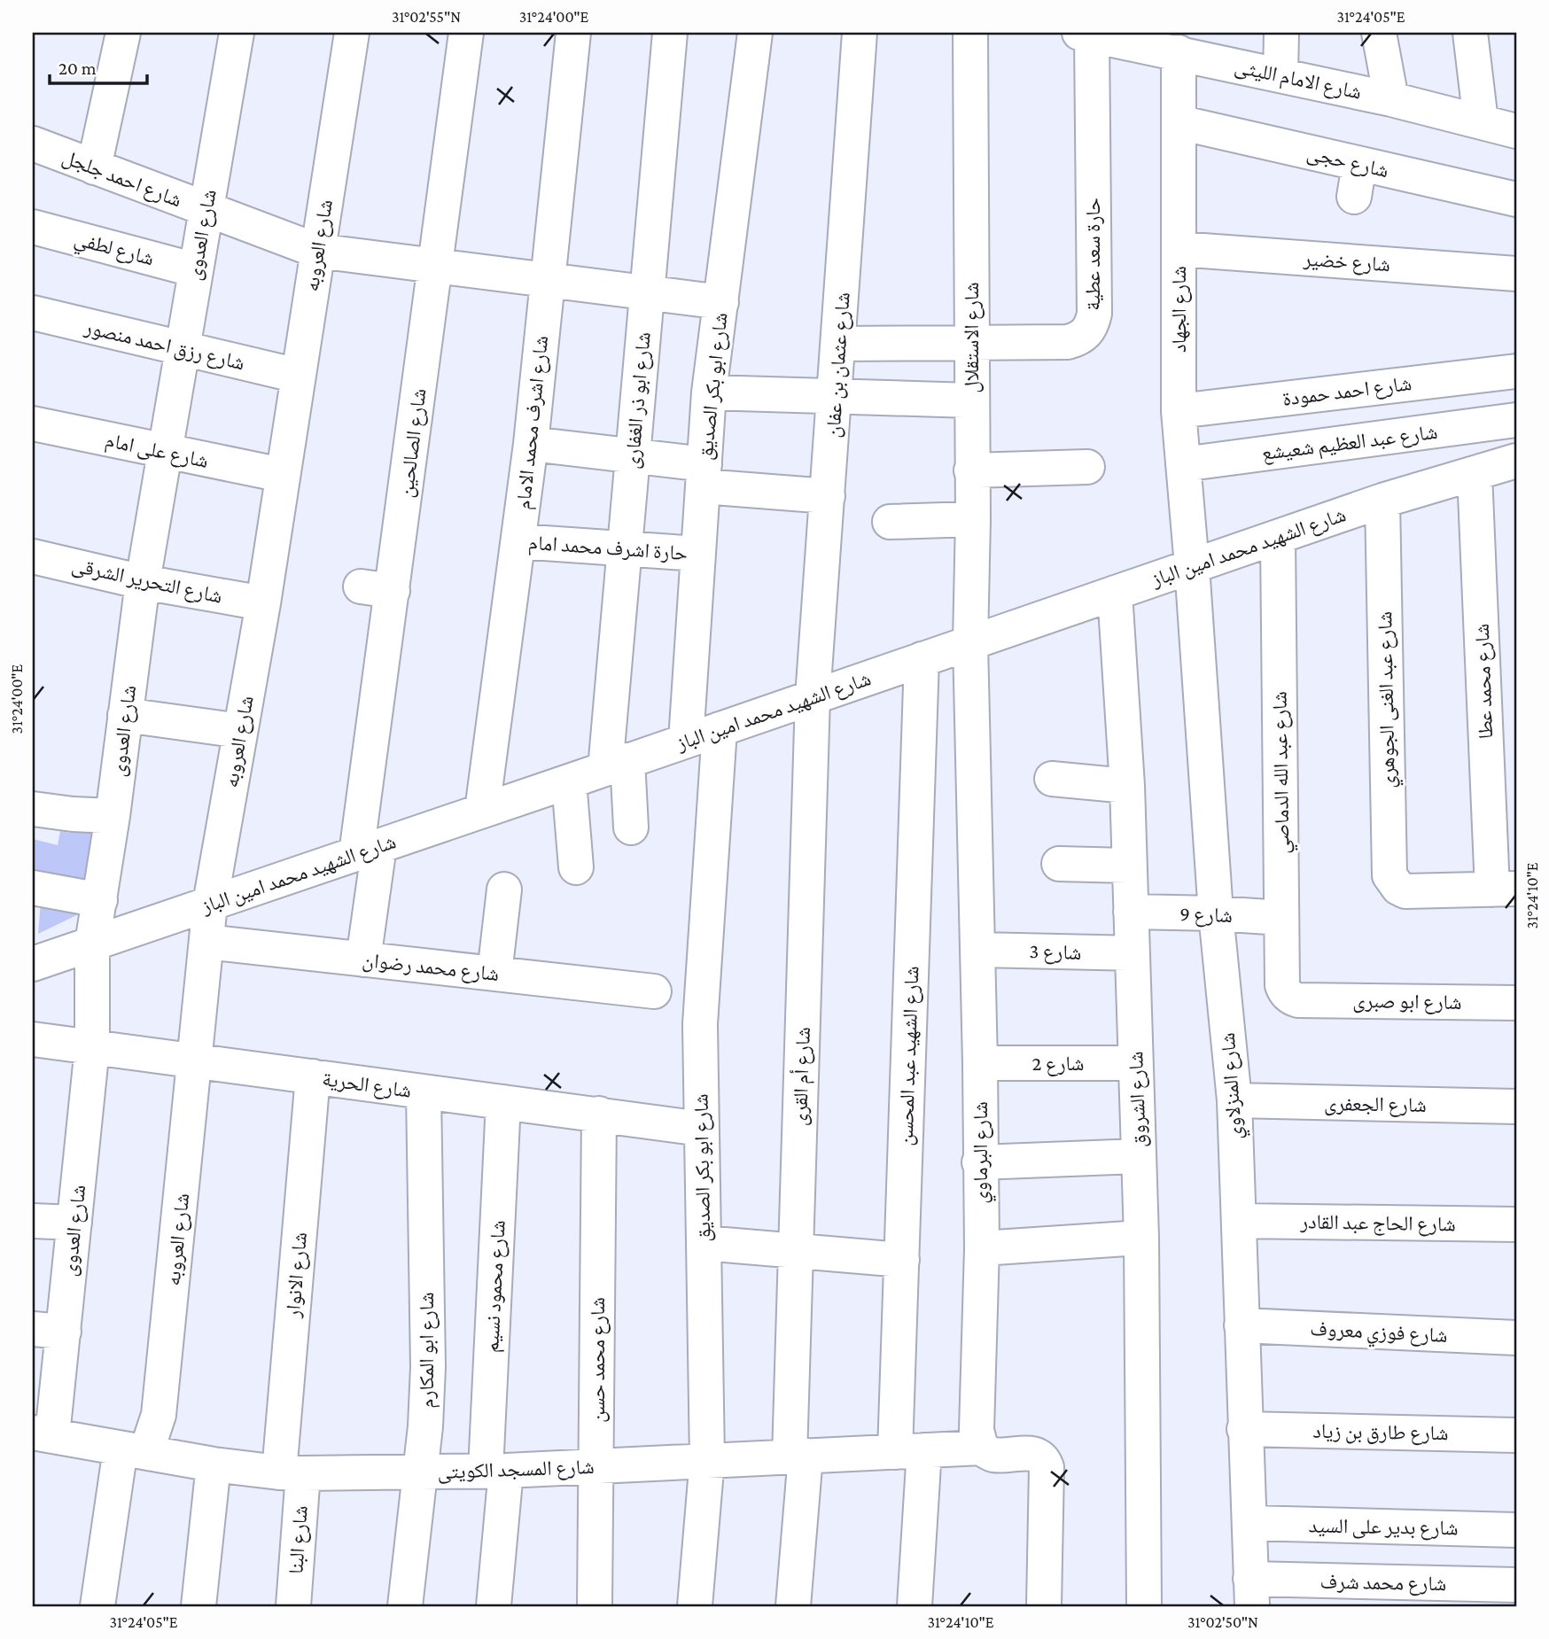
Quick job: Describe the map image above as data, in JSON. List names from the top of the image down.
{
  "streets": {
    "street": [
      "شارع الامام الليثى",
      "شارع حجى",
      "شارع احمد جلجل",
      "شارع العدوى",
      "شارع العروبه",
      "شارع لطفي",
      "حارة سعد عطية",
      "شارع خضير",
      "شارع الجهاد",
      "شارع الاستقلال",
      "شارع رزق احمد منصور",
      "شارع عثمان بن عفان",
      "شارع ابو بكر الصديق",
      "شارع احمد حمودة",
      "شارع ابو ذر الغفارى",
      "شارع اشرف محمد الامام",
      "شارع عبد العظيم شعيشع",
      "شارع الصالحين",
      "شارع على امام",
      "شارع الشهيد محمد امين الباز",
      "حارة اشرف محمد امام",
      "شارع التحرير الشرقى",
      "شارع محمد عطا",
      "شارع عبد الغنى الجوهري",
      "شارع عبد الله الدماصي",
      "شارع 9",
      "شارع 3",
      "شارع محمد رضوان",
      "شارع ابو صبرى",
      "شارع الشهيد عبد المحسن",
      "شارع 2",
      "شارع أم القرى",
      "شارع الحرية",
      "شارع المنزلاوي",
      "شارع الشروق",
      "شارع الجعفرى",
      "شارع البرماوي",
      "شارع الحاج عبد القادر",
      "شارع الانوار",
      "شارع محمود نسيم",
      "شارع فوزي معروف",
      "شارع ابو المكارم",
      "شارع محمد حسن",
      "شارع طارق بن زياد",
      "شارع المسجد الكويتى",
      "شارع بدير على السيد",
      "شارع البنا",
      "شارع محمد شرف"
    ]
  },
  "crossings": [
    ["شارع الامام الليثى", "حارة سعد عطية"],
    ["شارع الامام الليثى", "شارع الجهاد"],
    ["شارع حجى", "شارع الجهاد"],
    ["شارع احمد جلجل", "شارع العدوى"],
    ["شارع احمد جلجل", "شارع العروبه"],
    ["شارع احمد جلجل", "شارع ابو بكر الصديق"],
    ["شارع احمد جلجل", "شارع ابو ذر الغفارى"],
    ["شارع احمد جلجل", "شارع اشرف محمد الامام"],
    ["شارع احمد جلجل", "شارع الصالحين"],
    ["شارع العدوى", "شارع لطفي"],
    ["شارع العدوى", "شارع رزق احمد منصور"],
    ["شارع العدوى", "شارع على امام"],
    ["شارع العدوى", "شارع الشهيد محمد امين الباز"],
    ["شارع العدوى", "شارع التحرير الشرقى"],
    ["شارع العدوى", "شارع الحرية"],
    ["شارع العدوى", "شارع المسجد الكويتى"],
    ["شارع العروبه", "شارع رزق احمد منصور"],
    ["شارع العروبه", "شارع على امام"],
    ["شارع العروبه", "شارع الشهيد محمد امين الباز"],
    ["شارع العروبه", "شارع التحرير الشرقى"],
    ["شارع العروبه", "شارع محمد رضوان"],
    ["شارع العروبه", "شارع الحرية"],
    ["شارع العروبه", "شارع المسجد الكويتى"],
    ["حارة سعد عطية", "شارع الاستقلال"],
    ["حارة سعد عطية", "شارع عثمان بن عفان"],
    ["شارع خضير", "شارع الجهاد"],
    ["شارع الجهاد", "شارع احمد حمودة"],
    ["شارع الجهاد", "شارع عبد العظيم شعيشع"],
    ["شارع الجهاد", "شارع الشهيد محمد امين الباز"],
    ["شارع الجهاد", "شارع المنزلاوي"],
    ["شارع الاستقلال", "شارع الشهيد محمد امين الباز"],
    ["شارع الاستقلال", "شارع البرماوي"],
    ["شارع عثمان بن عفان", "شارع الشهيد محمد امين الباز"],
    ["شارع عثمان بن عفان", "شارع أم القرى"],
    ["شارع ابو بكر الصديق", "شارع الشهيد محمد امين الباز"],
    ["شارع ابو بكر الصديق", "حارة اشرف محمد امام"],
    ["شارع ابو بكر الصديق", "شارع الحرية"],
    ["شارع ابو بكر الصديق", "شارع المسجد الكويتى"],
    ["شارع ابو ذر الغفارى", "شارع الشهيد محمد امين الباز"],
    ["شارع ابو ذر الغفارى", "حارة اشرف محمد امام"],
    ["شارع اشرف محمد الامام", "شارع الشهيد محمد امين الباز"],
    ["شارع اشرف محمد الامام", "حارة اشرف محمد امام"],
    ["شارع الصالحين", "شارع الشهيد محمد امين الباز"],
    ["شارع الصالحين", "شارع محمد رضوان"],
    ["شارع الشهيد محمد امين الباز", "شارع محمد عطا"],
    ["شارع الشهيد محمد امين الباز", "شارع عبد الغنى الجوهري"],
    ["شارع الشهيد محمد امين الباز", "شارع عبد الله الدماصي"],
    ["شارع الشهيد محمد امين الباز", "شارع الشهيد عبد المحسن"],
    ["شارع الشهيد محمد امين الباز", "شارع أم القرى"],
    ["شارع الشهيد محمد امين الباز", "شارع المنزلاوي"],
    ["شارع الشهيد محمد امين الباز", "شارع الشروق"],
    ["شارع الشهيد محمد امين الباز", "شارع البرماوي"],
    ["شارع محمد عطا", "شارع عبد الغنى الجوهري"],
    ["شارع عبد الله الدماصي", "شارع 9"],
    ["شارع عبد الله الدماصي", "شارع ابو صبرى"],
    ["شارع 9", "شارع المنزلاوي"],
    ["شارع 9", "شارع الشروق"],
    ["شارع 3", "شارع الشروق"],
    ["شارع 3", "شارع البرماوي"],
    ["شارع الشهيد عبد المحسن", "شارع المسجد الكويتى"],
    ["شارع 2", "شارع الشروق"],
    ["شارع 2", "شارع البرماوي"],
    ["شارع أم القرى", "شارع المسجد الكويتى"],
    ["شارع الحرية", "شارع الانوار"],
    ["شارع الحرية", "شارع محمود نسيم"],
    ["شارع الحرية", "شارع ابو المكارم"],
    ["شارع الحرية", "شارع محمد حسن"],
    ["شارع المنزلاوي", "شارع الجعفرى"],
    ["شارع المنزلاوي", "شارع الحاج عبد القادر"],
    ["شارع المنزلاوي", "شارع فوزي معروف"],
    ["شارع المنزلاوي", "شارع طارق بن زياد"],
    ["شارع المنزلاوي", "شارع بدير على السيد"],
    ["شارع المنزلاوي", "شارع محمد شرف"],
    ["شارع البرماوي", "شارع المسجد الكويتى"],
    ["شارع الانوار", "شارع المسجد الكويتى"],
    ["شارع الانوار", "شارع البنا"],
    ["شارع محمود نسيم", "شارع المسجد الكويتى"],
    ["شارع ابو المكارم", "شارع المسجد الكويتى"],
    ["شارع محمد حسن", "شارع المسجد الكويتى"],
    ["شارع المسجد الكويتى", "شارع البنا"]
  ],
  "scale_bar": "20 m",
  "coordinates": [
    "31°02'55\"N",
    "31°24'00\"E",
    "31°24'05\"E",
    "31°24'10\"E",
    "31°02'50\"N"
  ]
}
